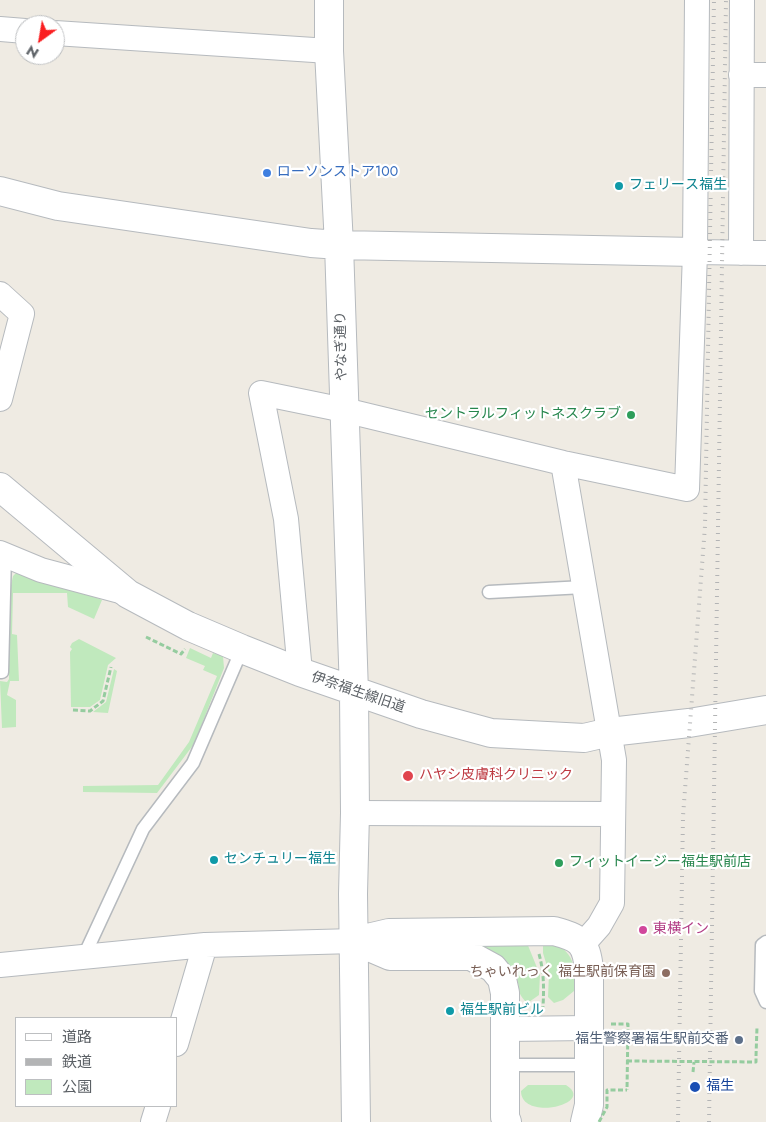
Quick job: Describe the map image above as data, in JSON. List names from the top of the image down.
{
  "streets": {
    "street": ["やなぎ通り", "伊奈福生線旧道"]
  },
  "crossings": [
    ["やなぎ通り", "伊奈福生線旧道"]
  ],
  "places": [
    "ローソンストア100",
    "フェリース福生",
    "セントラルフィットネスクラブ",
    "ハヤシ皮膚科クリニック",
    "センチュリー福生",
    "フィットイージー福生駅前店",
    "東横イン",
    "ちゃいれっく 福生駅前保育園",
    "福生駅前ビル",
    "福生警察署福生駅前交番",
    "福生"
  ],
  "legend": ["道路", "鉄道", "公園"],
  "north": "bottom left"
}
